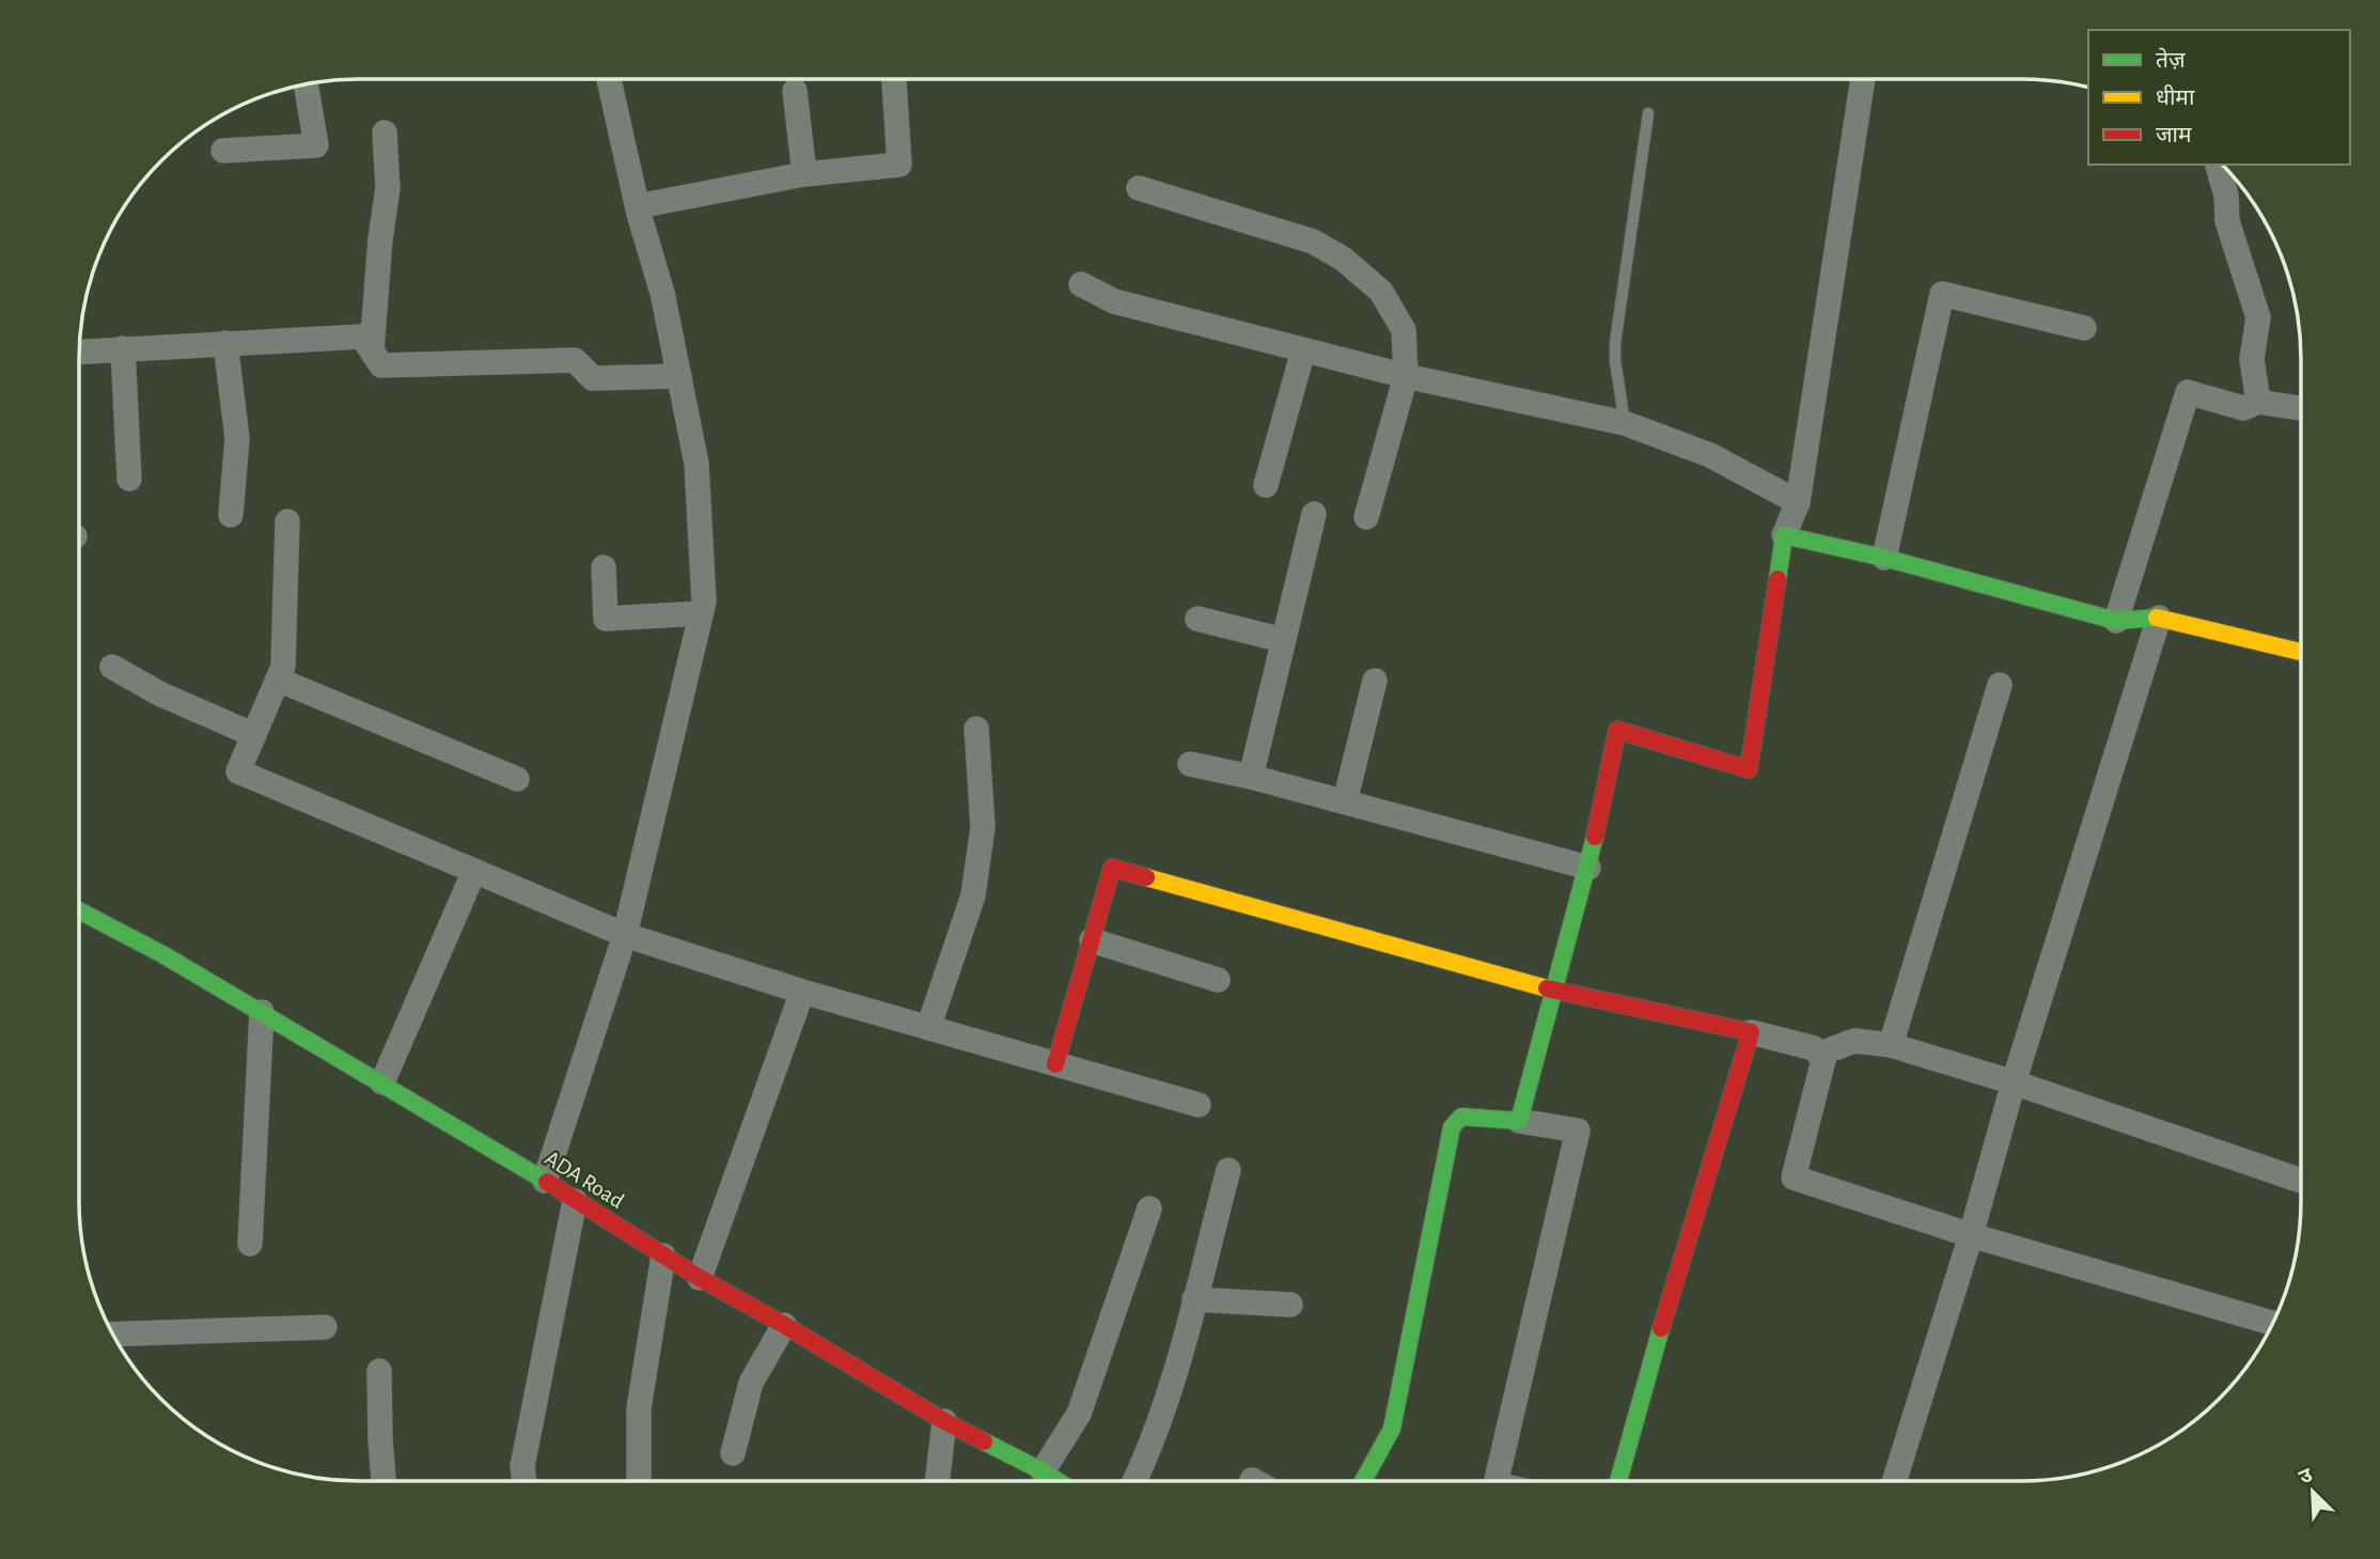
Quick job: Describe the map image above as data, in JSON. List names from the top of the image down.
{
  "streets": {
    "street": ["ADA Road"]
  },
  "legend": ["तेज़", "धीमा", "जाम"],
  "north": "top left"
}
